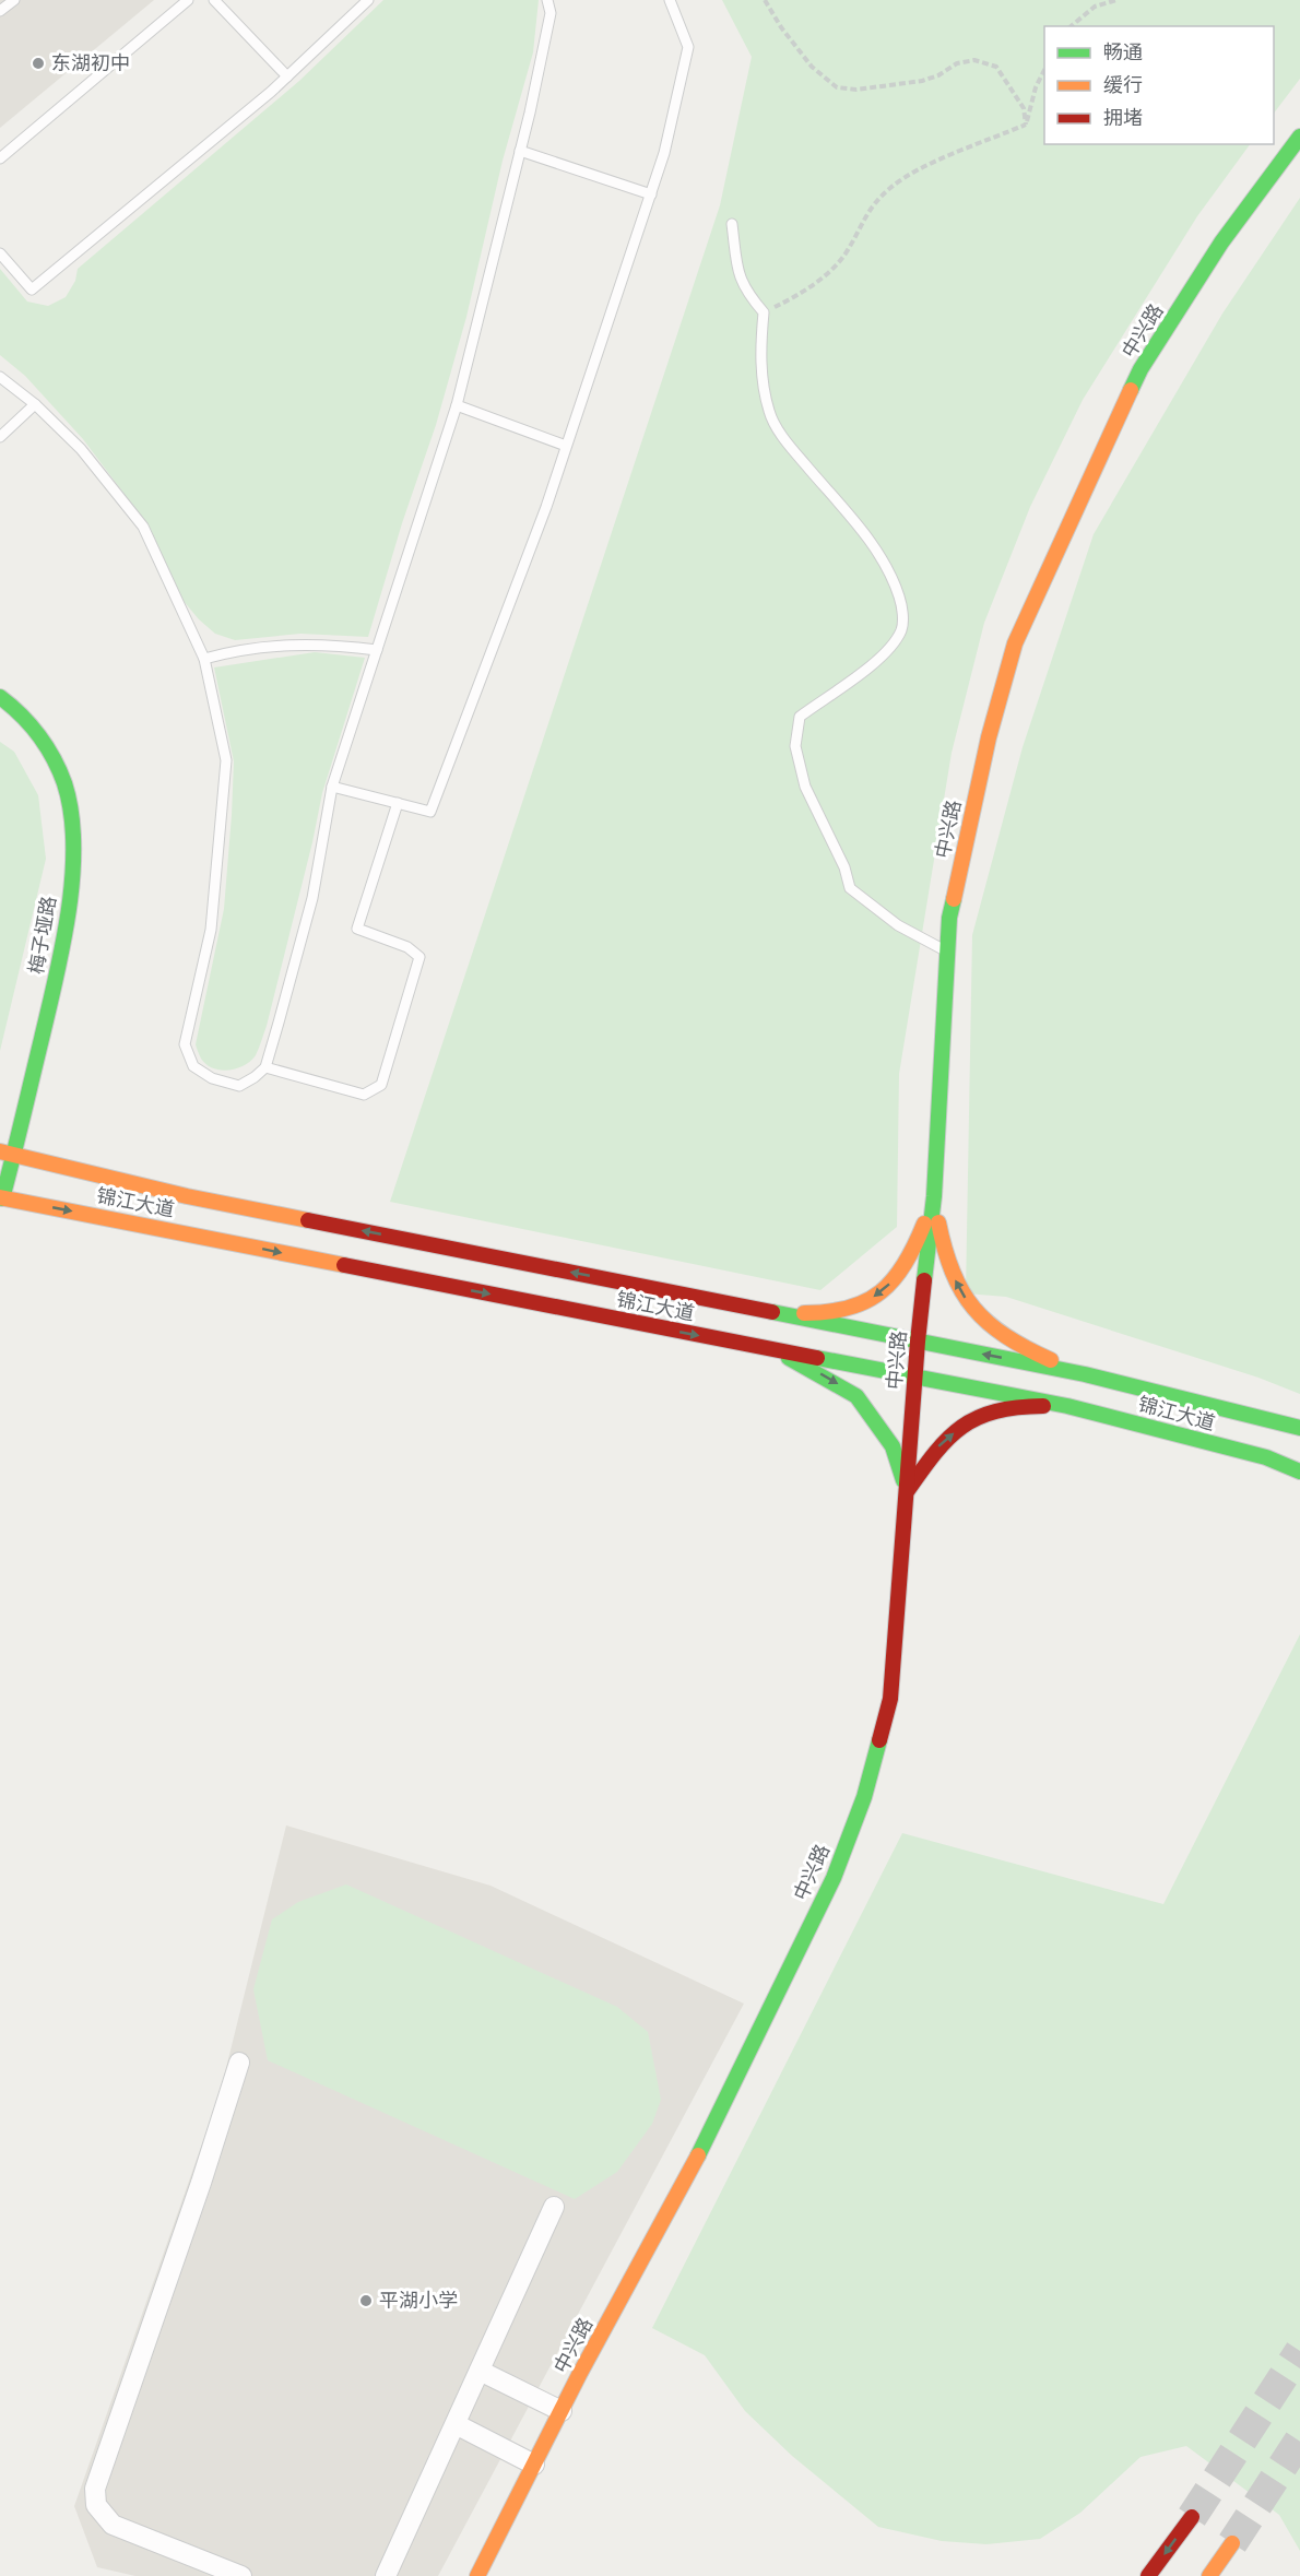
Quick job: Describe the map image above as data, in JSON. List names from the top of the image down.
{
  "streets": {
    "main road": ["中兴路", "梅子垭路", "锦江大道"]
  },
  "crossings": [
    ["中兴路", "锦江大道"],
    ["梅子垭路", "锦江大道"]
  ],
  "places": ["东湖初中", "平湖小学"],
  "legend": ["畅通", "缓行", "拥堵"]
}
